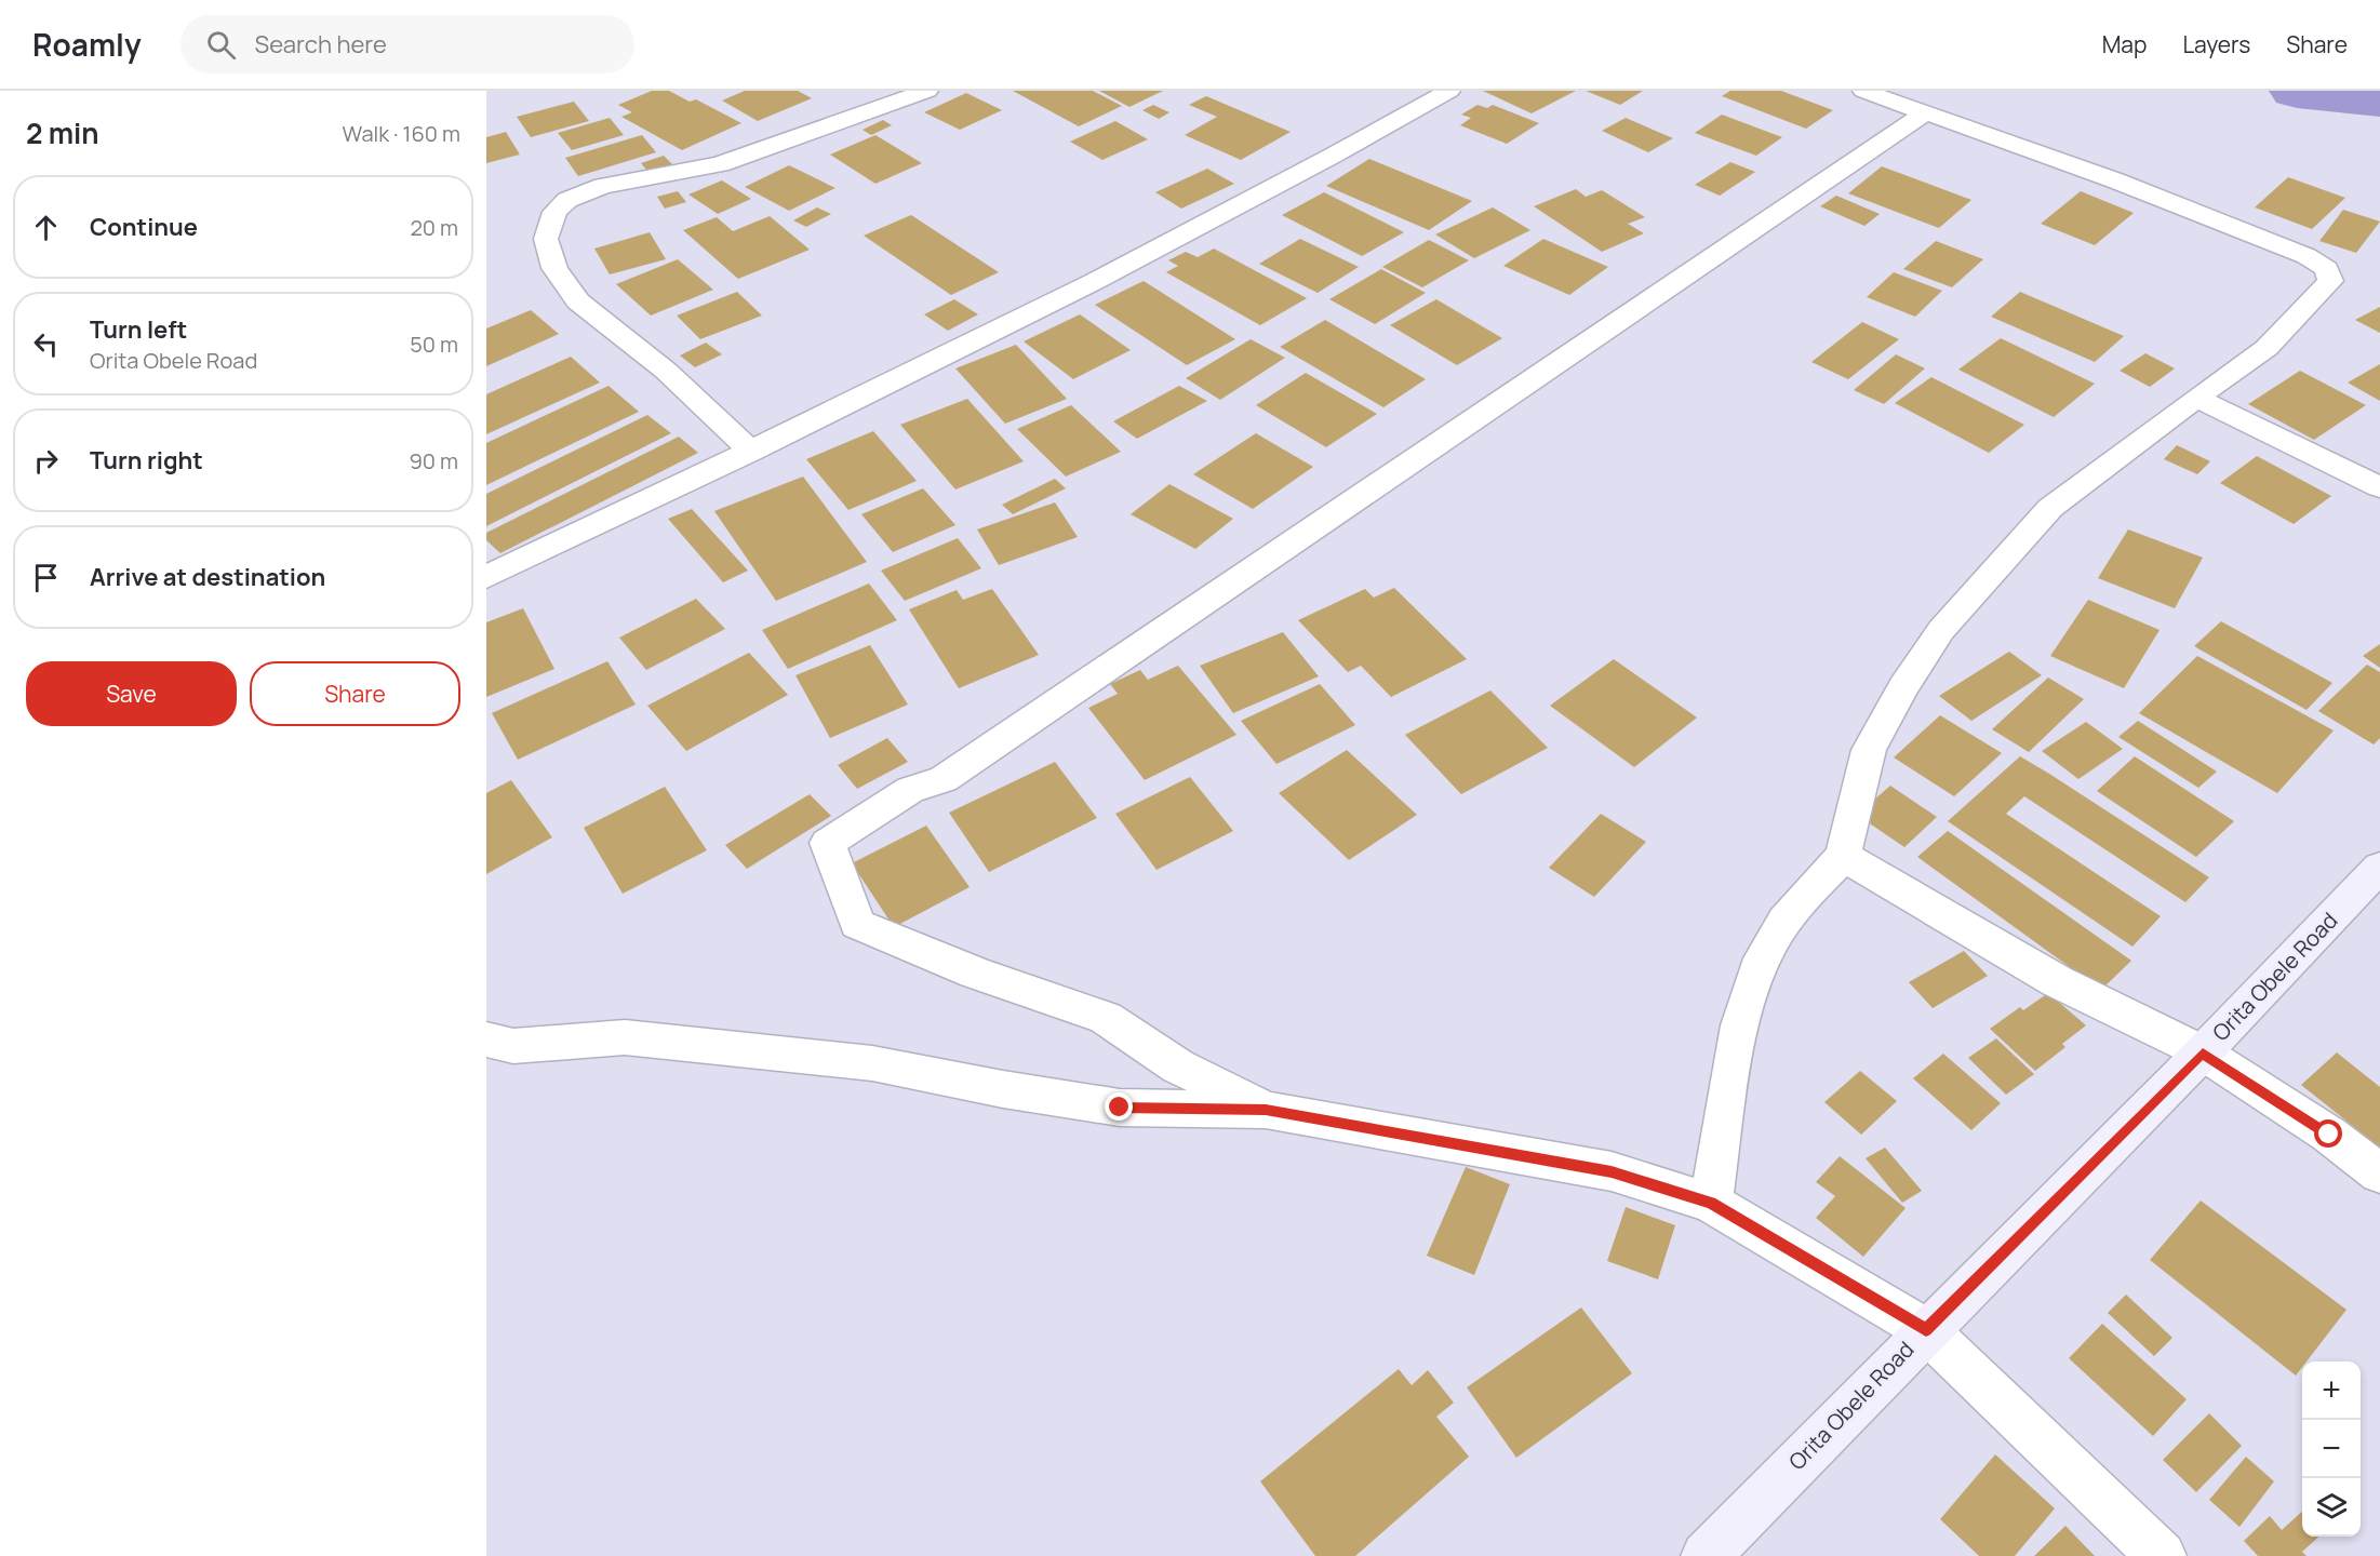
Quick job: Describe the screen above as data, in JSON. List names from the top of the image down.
{
  "streets": {
    "main road": ["Orita Obele Road"]
  },
  "page": {
    "header": "Roamly",
    "search": "Search here",
    "nav": ["Map", "Layers", "Share"],
    "heading": ["2 min", "Walk · 160 m"],
    "list": [
      ["Continue", "20 m"],
      ["Turn left", "Orita Obele Road", "50 m"],
      ["Turn right", "90 m"],
      "Arrive at destination"
    ],
    "buttons": ["Save", "Share"],
    "map_buttons": ["+", "−"]
  }
}
